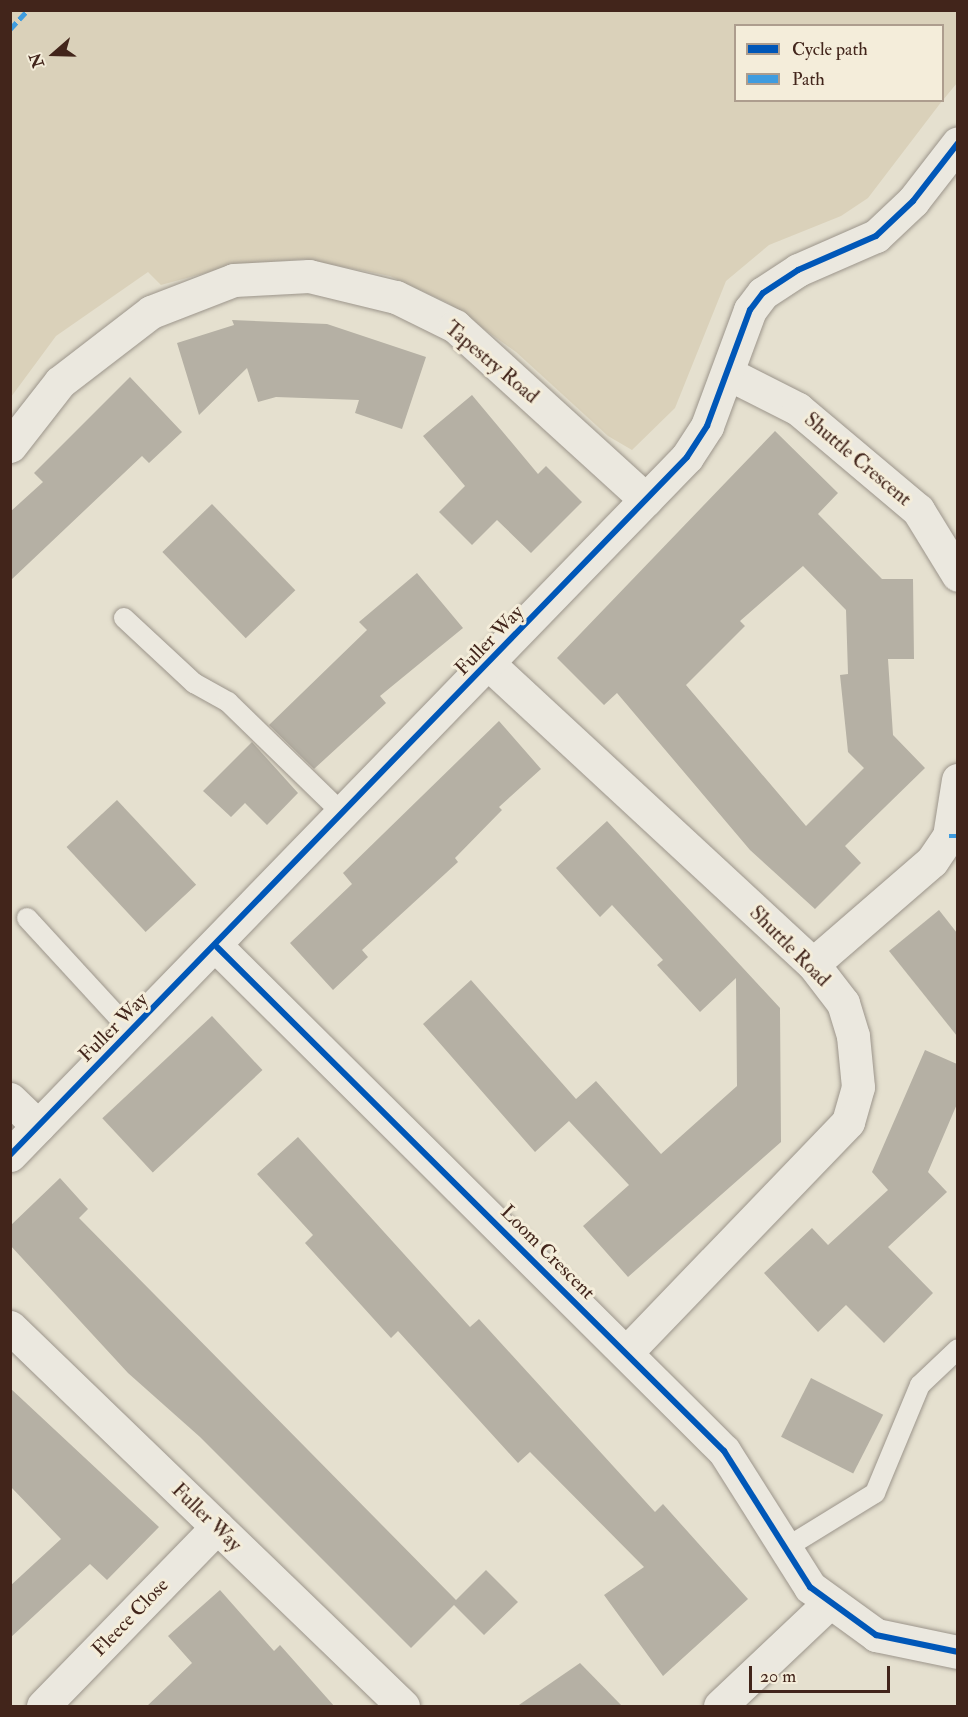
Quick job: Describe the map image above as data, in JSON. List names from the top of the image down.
{
  "streets": {
    "street": [
      "Tapestry Road",
      "Shuttle Crescent",
      "Fuller Way",
      "Shuttle Road",
      "Loom Crescent",
      "Fleece Close"
    ]
  },
  "crossings": [
    ["Tapestry Road", "Fuller Way"],
    ["Shuttle Crescent", "Fuller Way"],
    ["Fuller Way", "Shuttle Road"],
    ["Fuller Way", "Loom Crescent"],
    ["Fuller Way", "Fleece Close"],
    ["Shuttle Road", "Loom Crescent"]
  ],
  "legend": ["Cycle path", "Path"],
  "scale_bar": "20 m",
  "north": "left"
}
